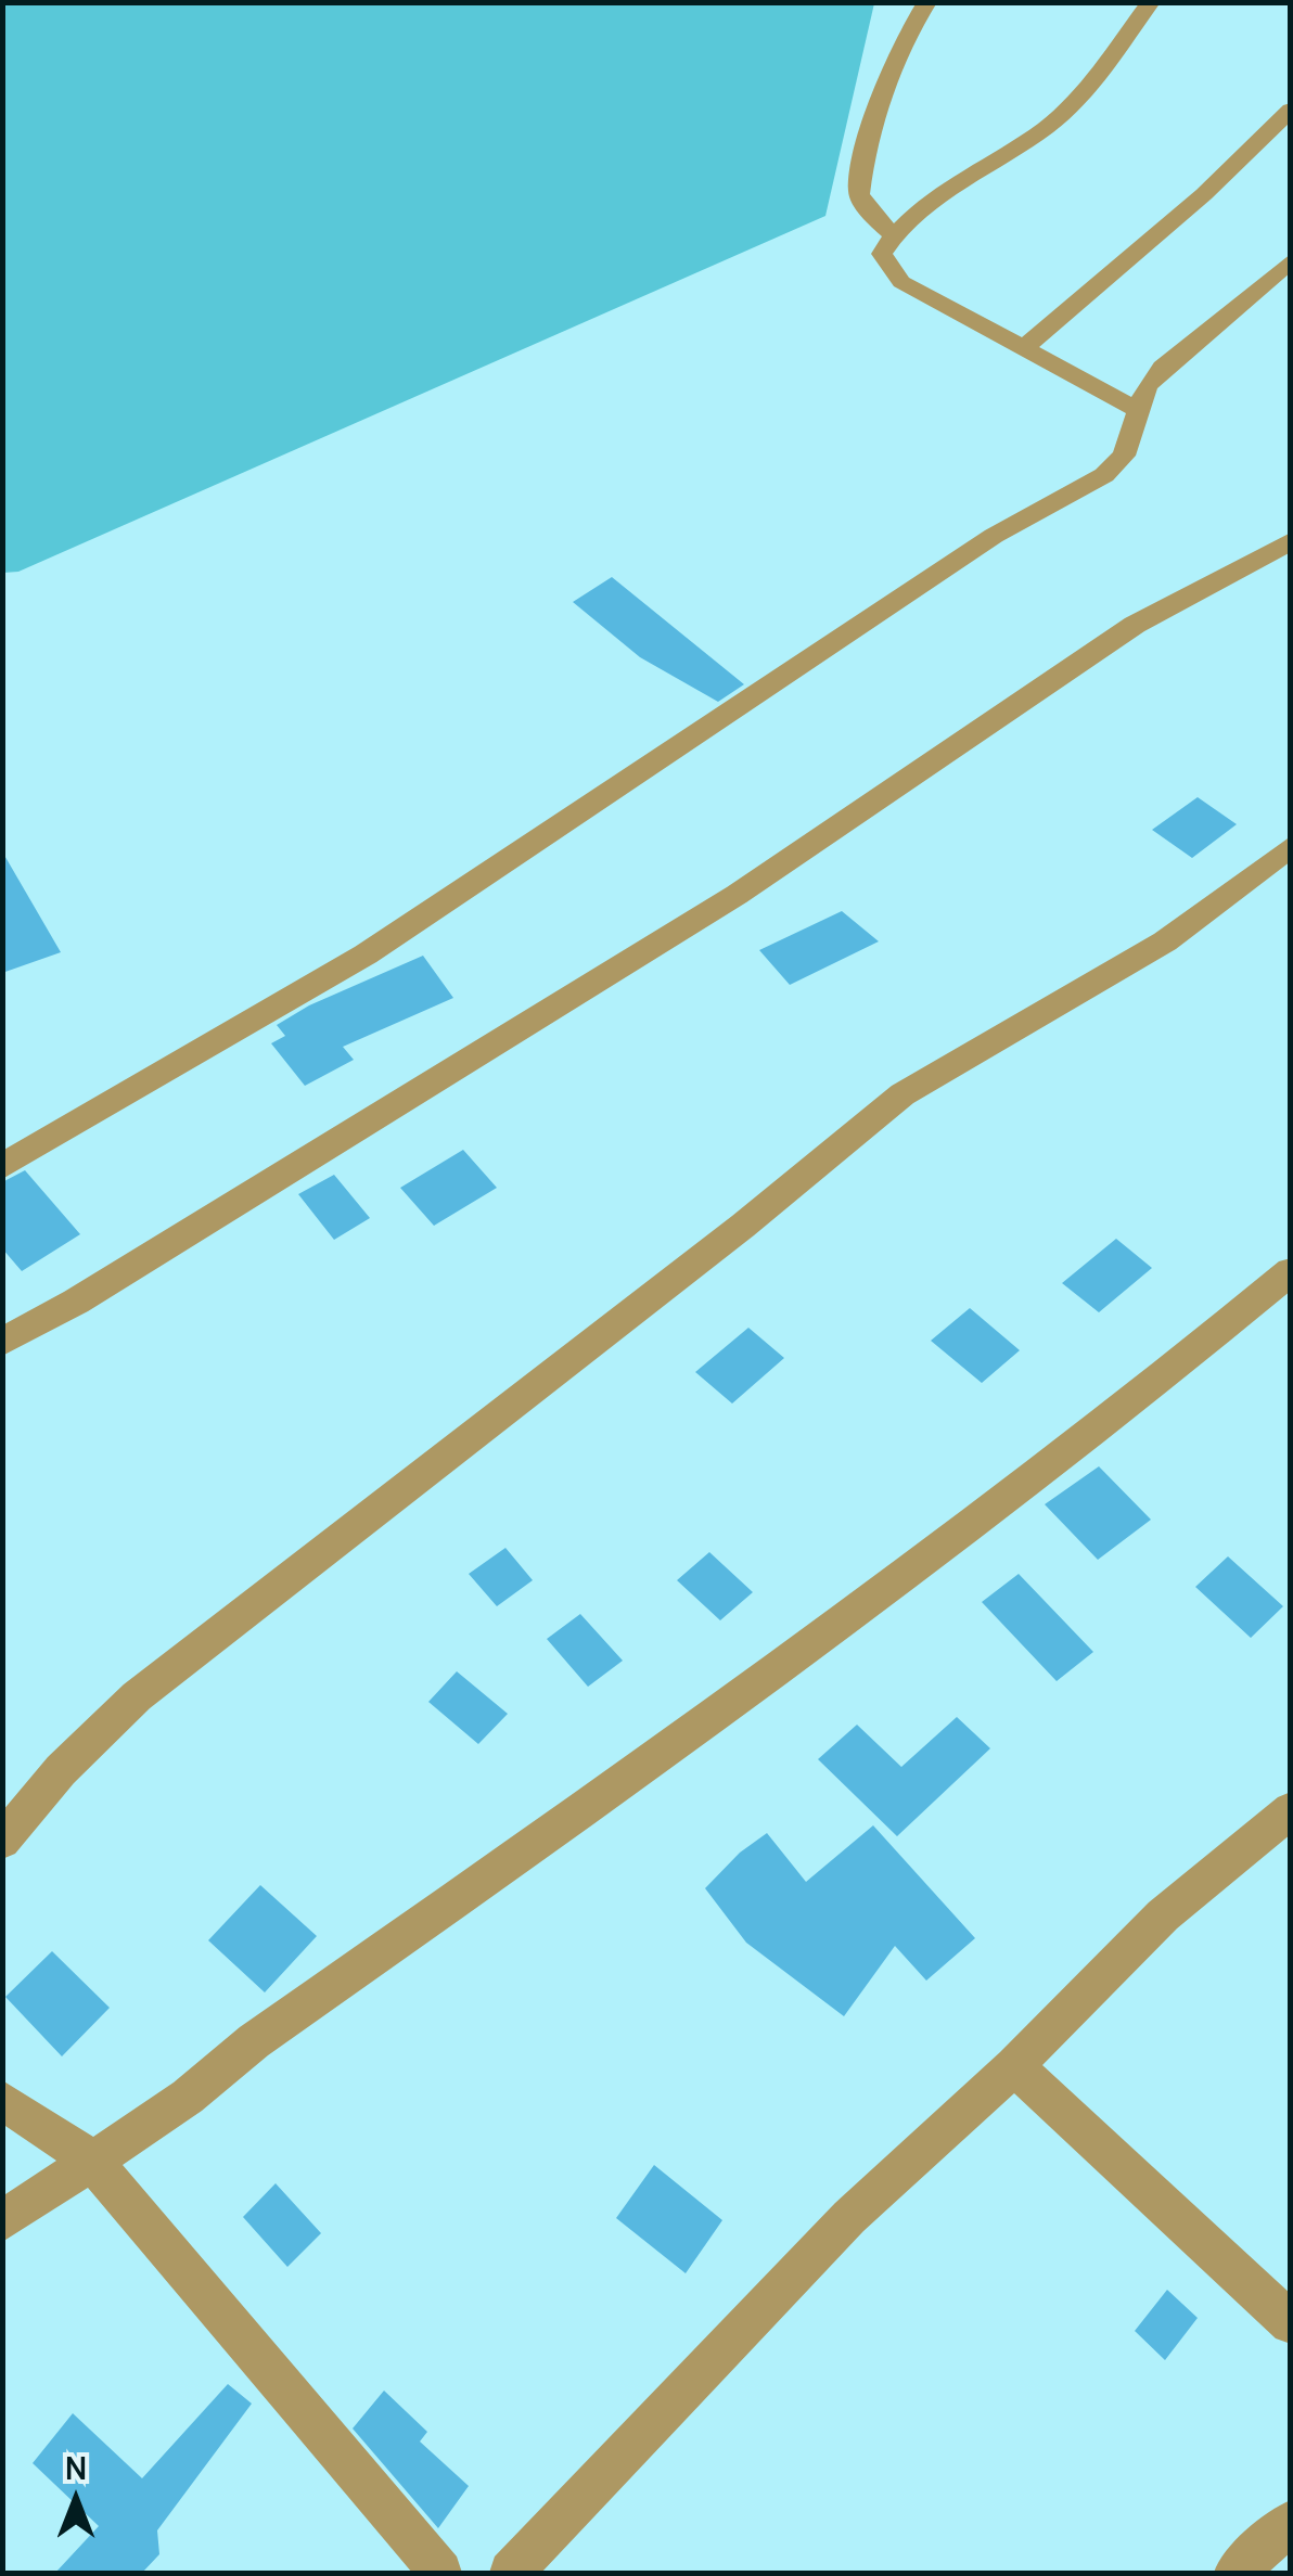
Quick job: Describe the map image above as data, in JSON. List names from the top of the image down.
{
  "north": "top"
}
